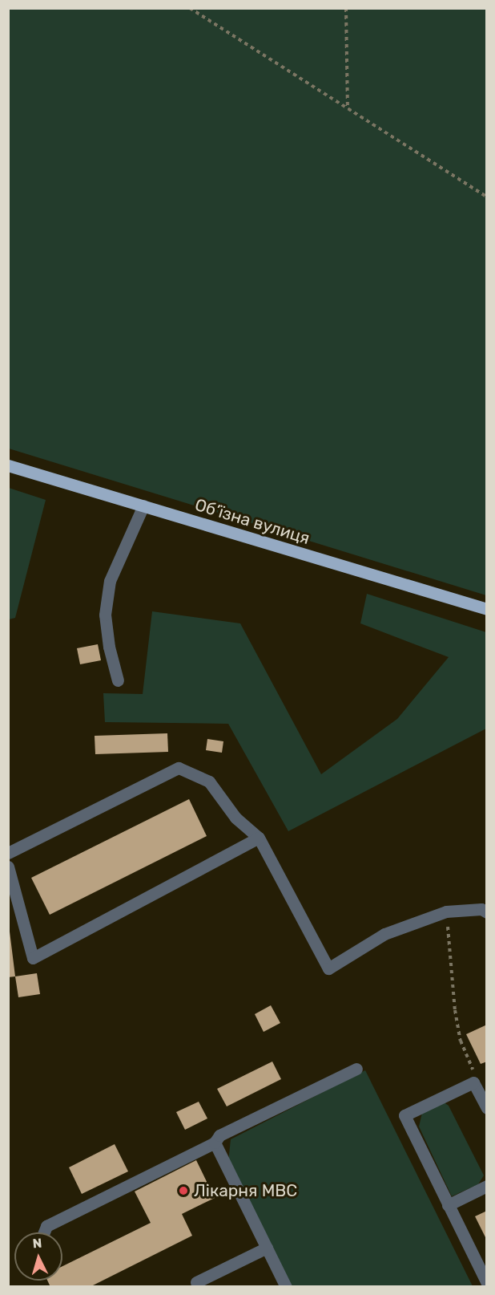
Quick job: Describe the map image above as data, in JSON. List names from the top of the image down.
{
  "streets": {
    "main road": ["Об’їзна вулиця"]
  },
  "places": ["Лікарня МВС"],
  "north": "top"
}
